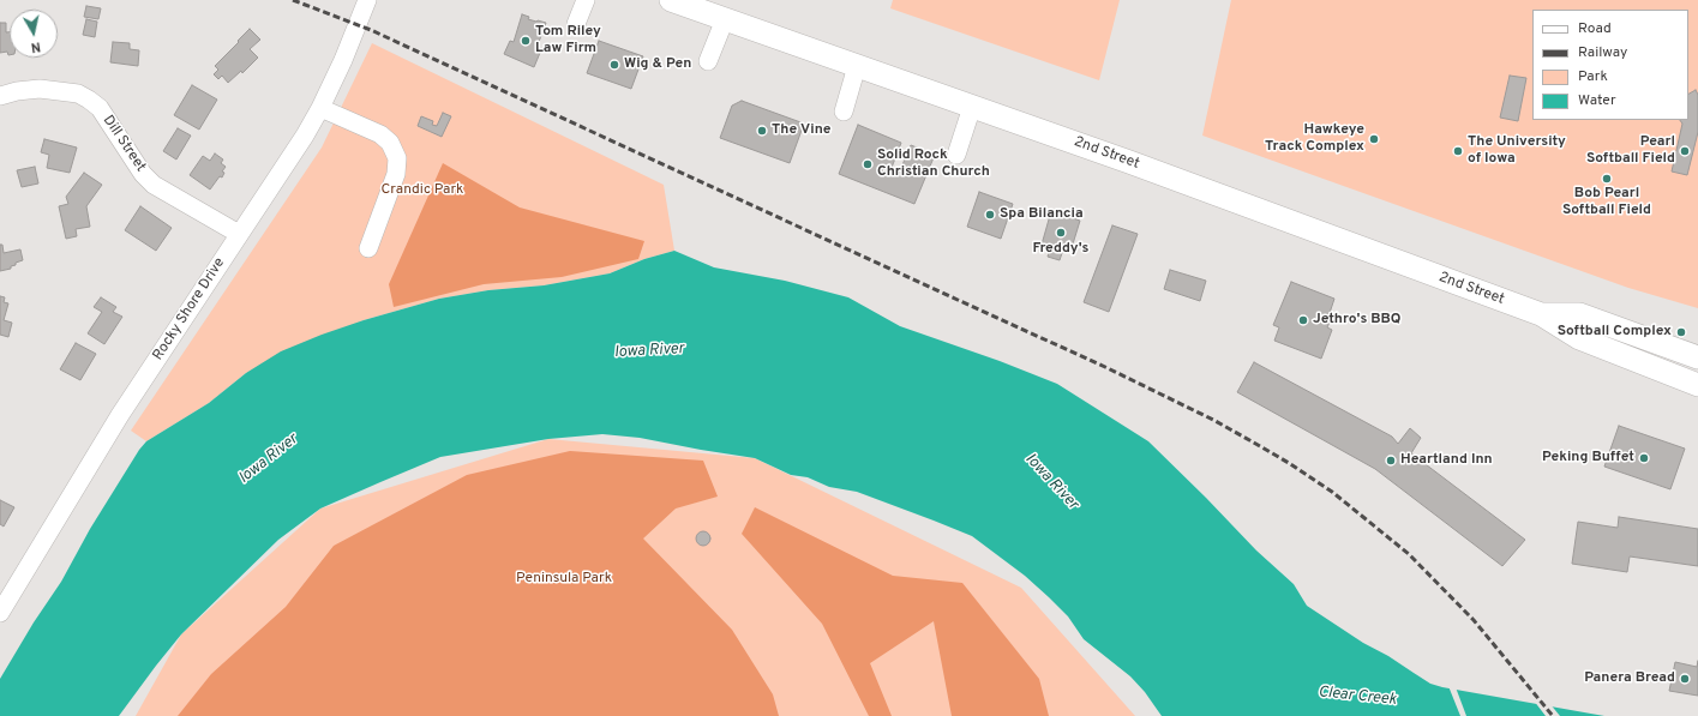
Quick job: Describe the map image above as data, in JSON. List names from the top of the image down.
{
  "streets": {
    "main road": ["2nd Street"],
    "street": ["Dill Street", "Rocky Shore Drive"]
  },
  "crossings": [
    ["Dill Street", "Rocky Shore Drive"]
  ],
  "water": ["Iowa River", "Clear Creek"],
  "parks": ["Crandic Park", "Peninsula Park"],
  "places": [
    "Tom Riley Law Firm",
    "Wig & Pen",
    "The Vine",
    "Hawkeye Track Complex",
    "The University of Iowa",
    "Pearl Softball Field",
    "Solid Rock Christian Church",
    "Bob Pearl Softball Field",
    "Spa Bilancia",
    "Freddy's",
    "Jethro's BBQ",
    "Softball Complex",
    "Peking Buffet",
    "Heartland Inn",
    "Panera Bread"
  ],
  "legend": [
    "Road",
    "Railway",
    "Park",
    "Water"
  ],
  "north": "bottom"
}
